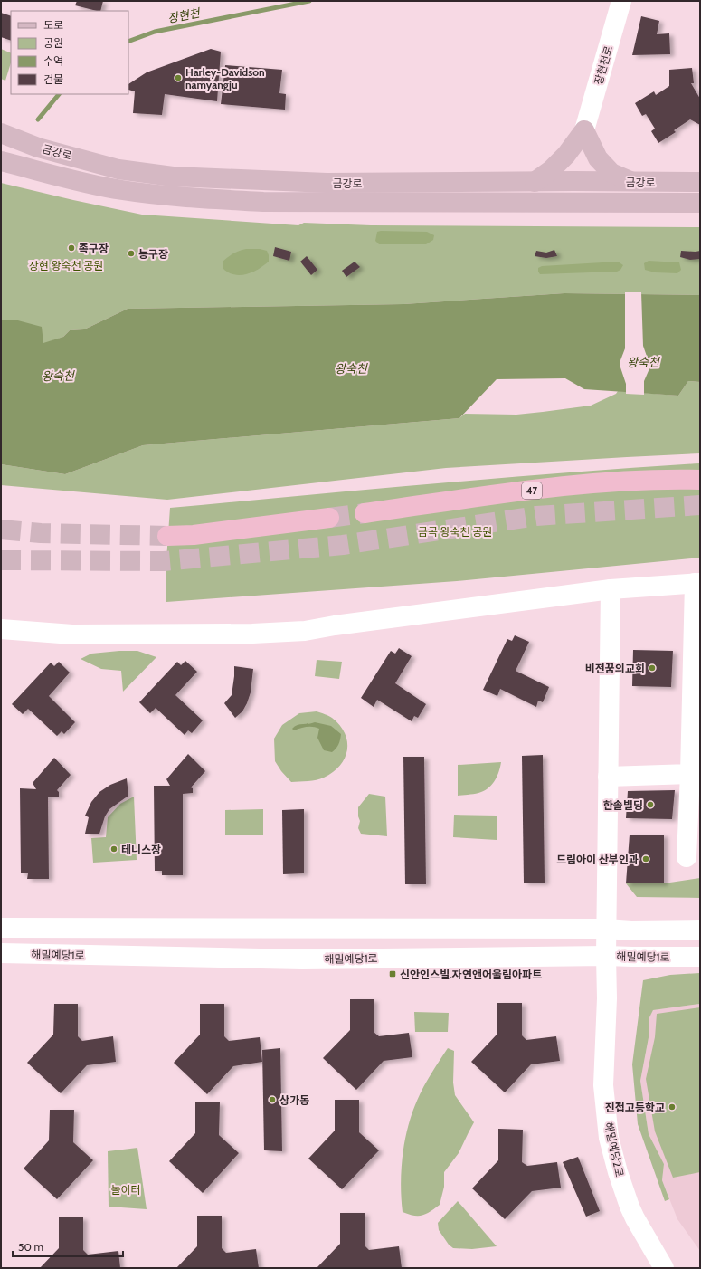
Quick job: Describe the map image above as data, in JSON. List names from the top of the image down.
{
  "streets": {
    "highway": ["47"],
    "main road": ["금강로"],
    "street": ["장현천로", "해밀예당1로", "해밀예당2로"]
  },
  "crossings": [
    ["해밀예당1로", "해밀예당2로"]
  ],
  "water": ["장현천", "왕숙천"],
  "parks": ["장현 왕숙천 공원", "금곡 왕숙천 공원", "놀이터"],
  "places": {
    "other": [
      "Harley-Davidson namyangju",
      "족구장",
      "농구장",
      "비전꿈의교회",
      "한솔빌딩",
      "테니스장",
      "드림아이 산부인과",
      "상가동",
      "진접고등학교"
    ],
    "transit": ["신안인스빌.자연앤어울림아파트"]
  },
  "legend": [
    "도로",
    "공원",
    "수역",
    "건물"
  ],
  "scale_bar": "50 m"
}
